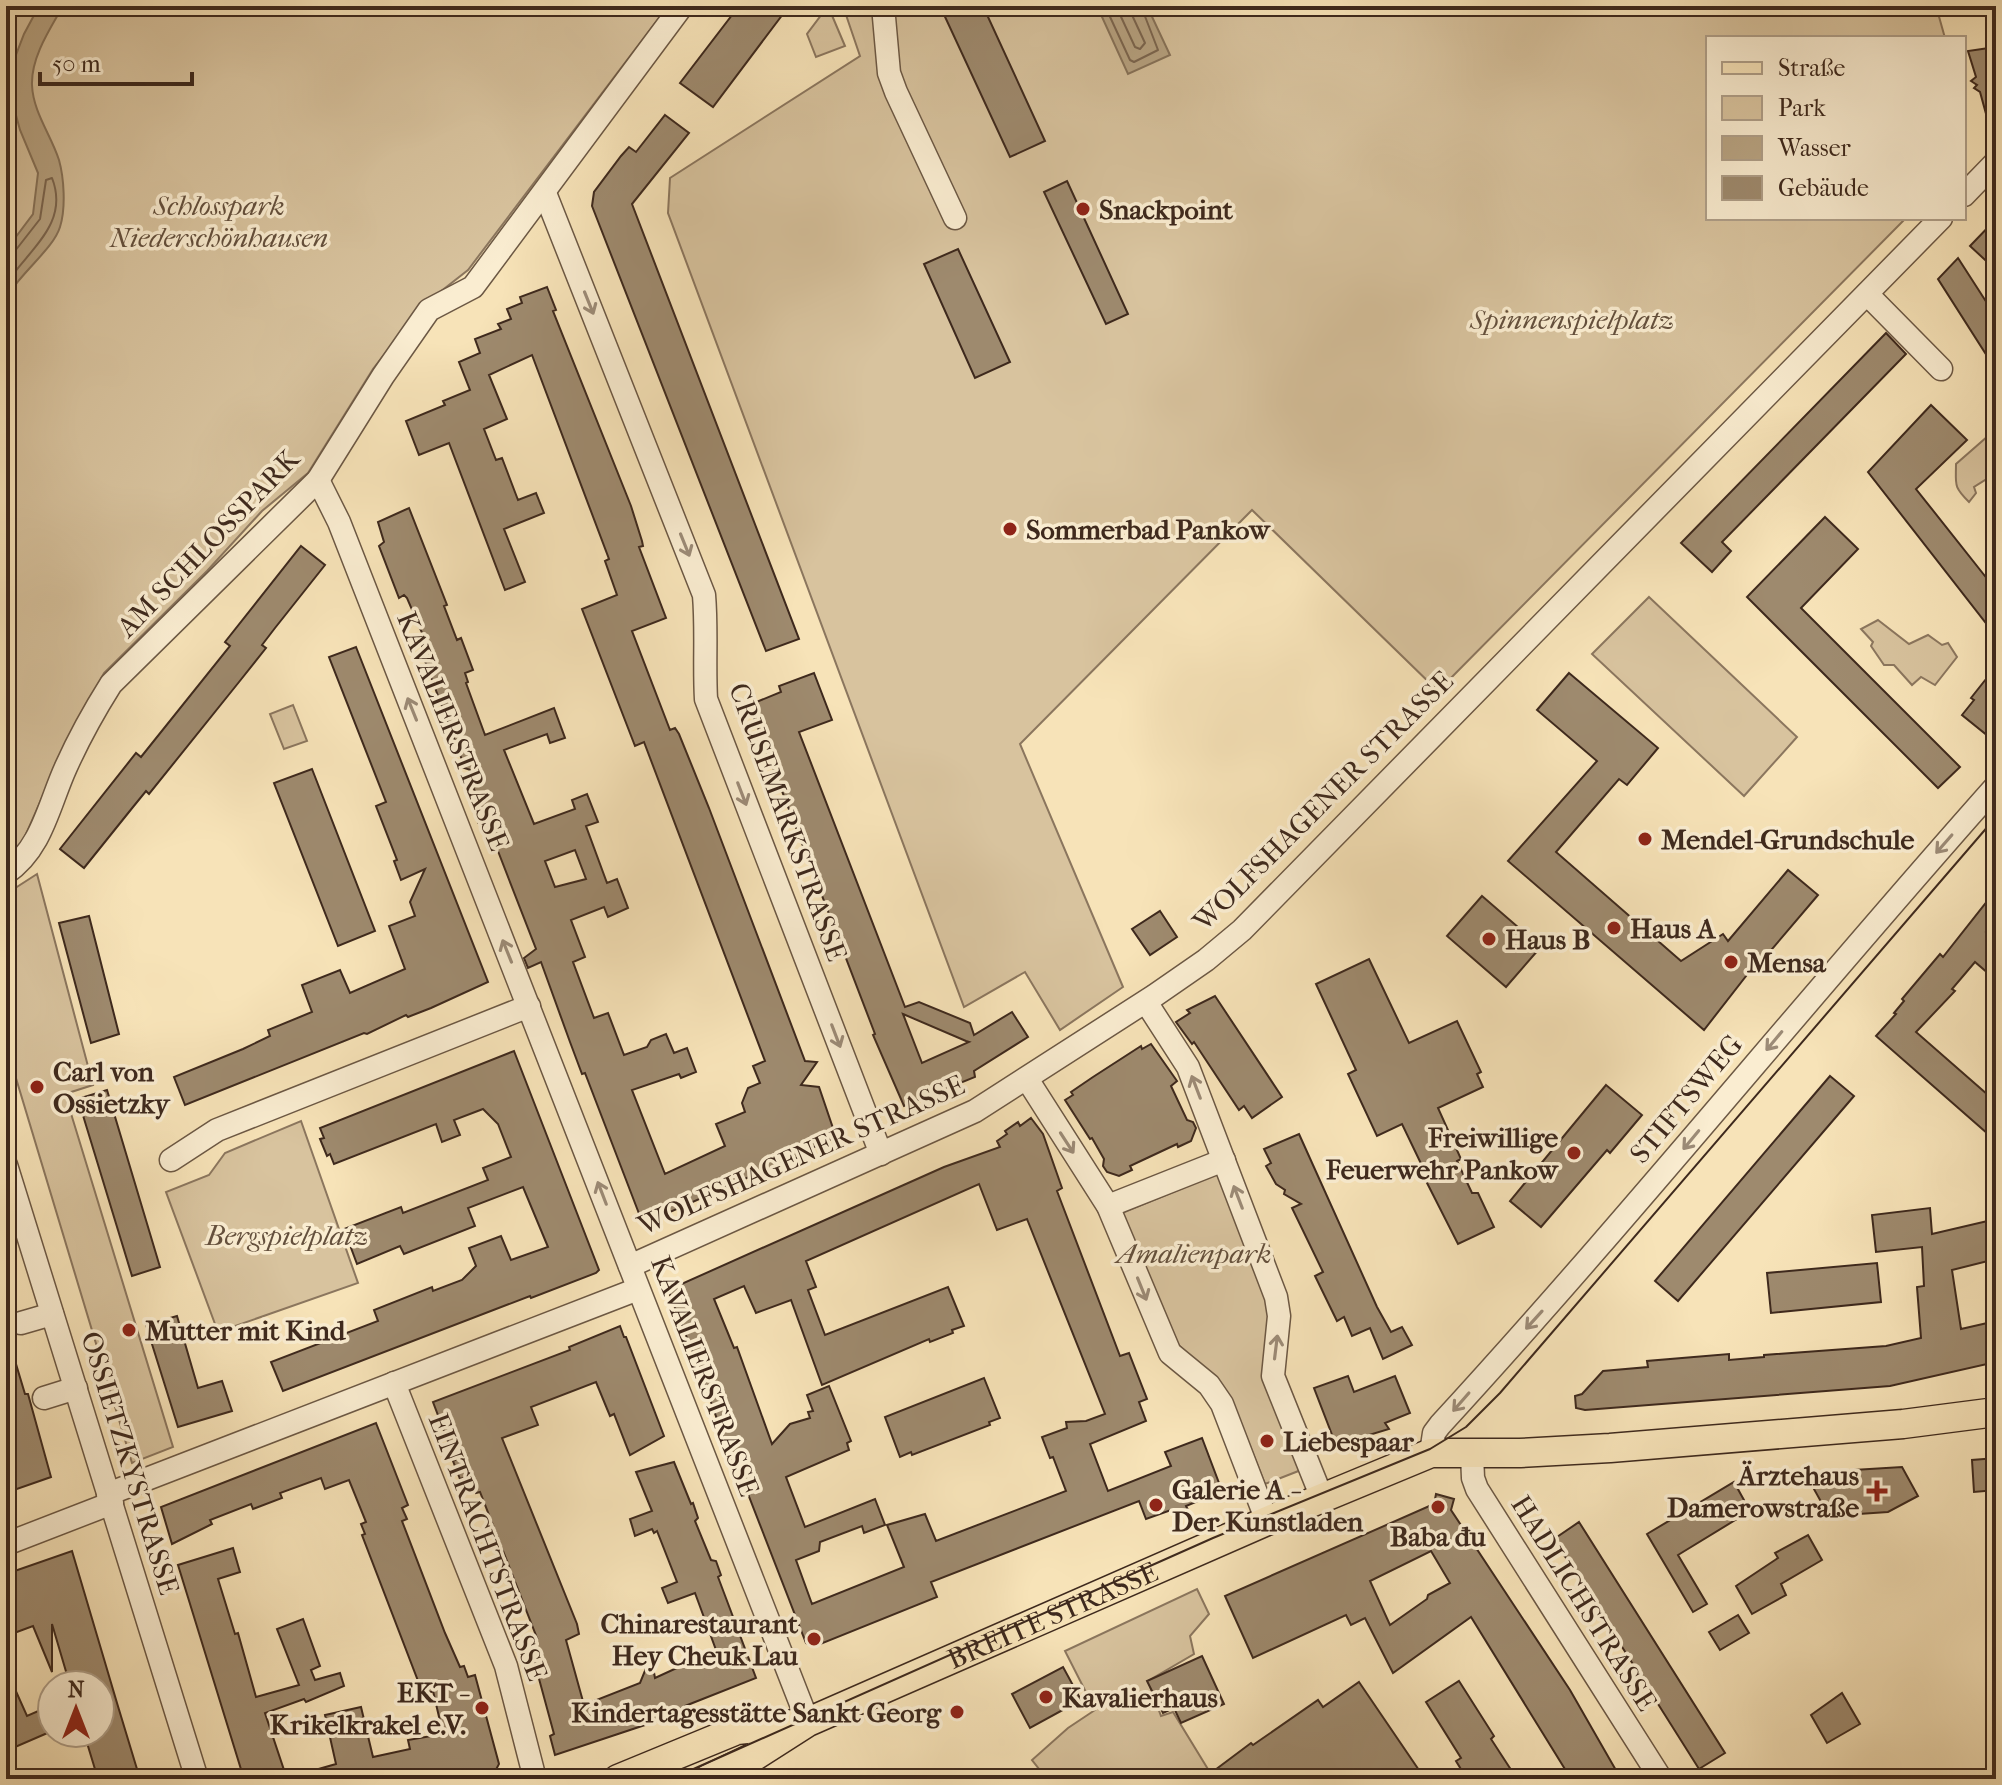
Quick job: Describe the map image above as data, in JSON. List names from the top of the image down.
{
  "streets": {
    "main road": ["BREITE STRASSE"],
    "street": [
      "AM SCHLOSSPARK",
      "KAVALIERSTRASSE",
      "WOLFSHAGENER STRASSE",
      "CRUSEMARKSTRASSE",
      "STIFTSWEG",
      "OSSIETZKYSTRASSE",
      "EINTRACHTSTRASSE",
      "HADLICHSTRASSE"
    ]
  },
  "crossings": [
    ["AM SCHLOSSPARK", "KAVALIERSTRASSE"],
    ["AM SCHLOSSPARK", "CRUSEMARKSTRASSE"],
    ["KAVALIERSTRASSE", "WOLFSHAGENER STRASSE"],
    ["KAVALIERSTRASSE", "BREITE STRASSE"],
    ["WOLFSHAGENER STRASSE", "CRUSEMARKSTRASSE"],
    ["STIFTSWEG", "BREITE STRASSE"]
  ],
  "one_way": ["KAVALIERSTRASSE", "CRUSEMARKSTRASSE", "STIFTSWEG"],
  "parks": [
    "Schlosspark Niederschönhausen",
    "Spinnenspielplatz",
    "Bergspielplatz",
    "Amalienpark"
  ],
  "places": {
    "other": [
      "Snackpoint",
      "Sommerbad Pankow",
      "Mendel-Grundschule",
      "Haus A",
      "Haus B",
      "Mensa",
      "Carl von Ossietzky",
      "Freiwillige Feuerwehr Pankow",
      "Mutter mit Kind",
      "Liebespaar",
      "Galerie A - Der Kunstladen",
      "Baba đu",
      "Chinarestaurant Hey Cheuk Lau",
      "Kavalierhaus",
      "EKT - Krikelkrakel e.V.",
      "Kindertagesstätte Sankt Georg"
    ],
    "health": ["Ärztehaus Damerowstraße"]
  },
  "legend": [
    "Straße",
    "Park",
    "Wasser",
    "Gebäude"
  ],
  "scale_bar": "50 m",
  "north": "top"
}
